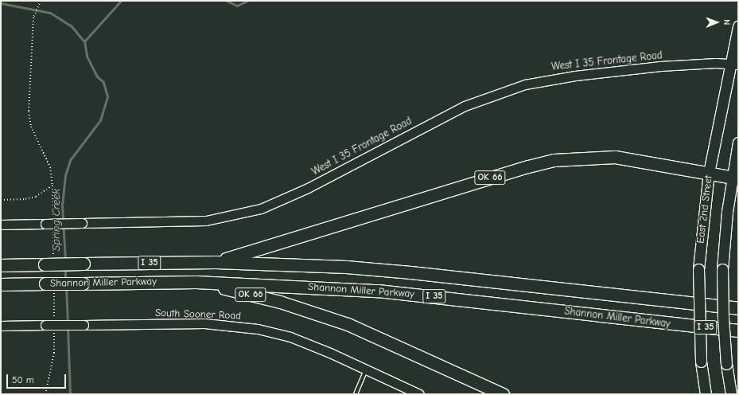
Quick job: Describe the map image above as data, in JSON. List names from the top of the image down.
{
  "streets": {
    "highway": ["OK 66", "I 35", "Shannon Miller Parkway"],
    "main road": ["East 2nd Street"],
    "street": ["West I 35 Frontage Road", "South Sooner Road"]
  },
  "crossings": [
    ["West I 35 Frontage Road", "East 2nd Street"],
    ["OK 66", "East 2nd Street"],
    ["OK 66", "Shannon Miller Parkway"]
  ],
  "water": ["Spring Creek"],
  "scale_bar": "50 m",
  "north": "right"
}
